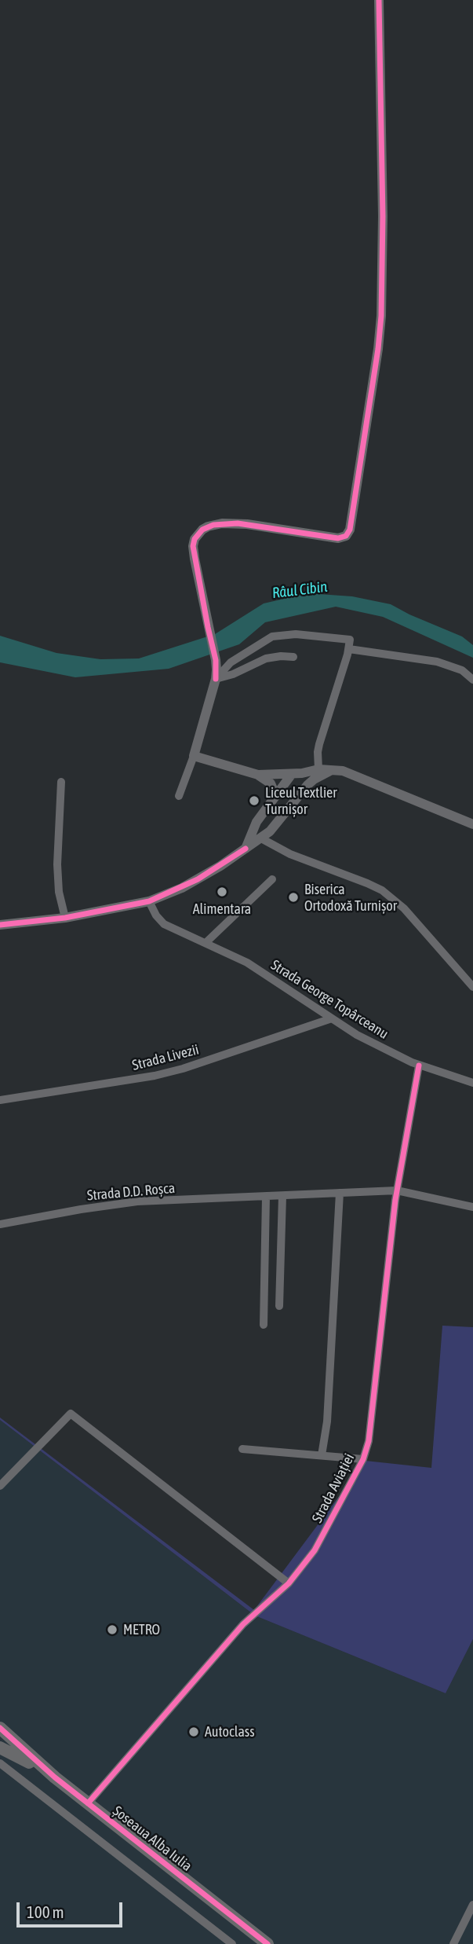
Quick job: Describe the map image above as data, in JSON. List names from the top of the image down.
{
  "streets": {
    "main road": ["Șoseaua Alba Iulia"],
    "street": [
      "Strada George Topârceanu",
      "Strada Livezii",
      "Strada D.D. Roșca",
      "Strada Aviației"
    ]
  },
  "crossings": [
    ["Strada George Topârceanu", "Strada Livezii"],
    ["Strada George Topârceanu", "Strada Aviației"],
    ["Strada D.D. Roșca", "Strada Aviației"],
    ["Strada Aviației", "Șoseaua Alba Iulia"]
  ],
  "water": ["Râul Cibin"],
  "places": [
    "Liceul Textlier Turnișor",
    "Alimentara",
    "Biserica Ortodoxă Turnișor",
    "METRO",
    "Autoclass"
  ],
  "scale_bar": "100 m"
}
